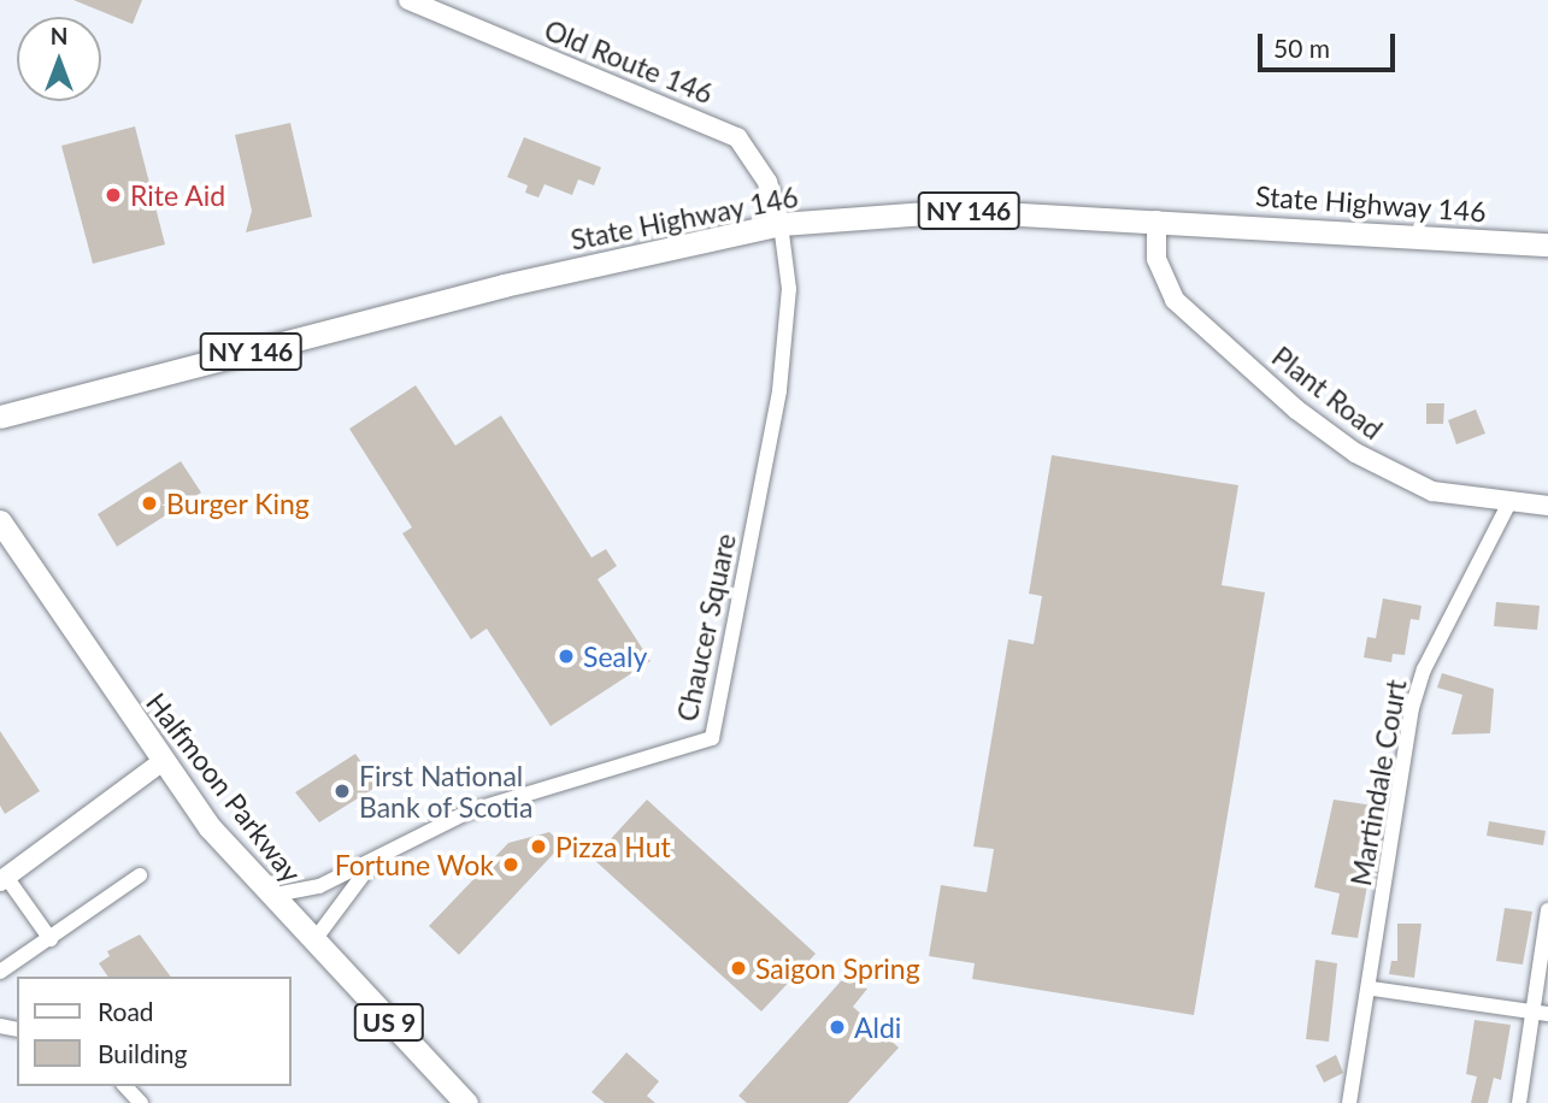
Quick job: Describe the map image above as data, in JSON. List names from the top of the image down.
{
  "streets": {
    "main road": [
      "State Highway 146",
      "NY 146",
      "Halfmoon Parkway",
      "US 9"
    ],
    "street": [
      "Old Route 146",
      "Plant Road",
      "Chaucer Square",
      "Martindale Court"
    ]
  },
  "crossings": [
    ["Old Route 146", "State Highway 146"],
    ["Old Route 146", "Chaucer Square"],
    ["State Highway 146", "Plant Road"],
    ["State Highway 146", "Chaucer Square"],
    ["Plant Road", "Martindale Court"],
    ["Chaucer Square", "Halfmoon Parkway"]
  ],
  "places": [
    "Rite Aid",
    "Burger King",
    "Sealy",
    "First National Bank of Scotia",
    "Pizza Hut",
    "Fortune Wok",
    "Saigon Spring",
    "Aldi"
  ],
  "legend": ["Road", "Building"],
  "scale_bar": "50 m",
  "north": "top"
}
